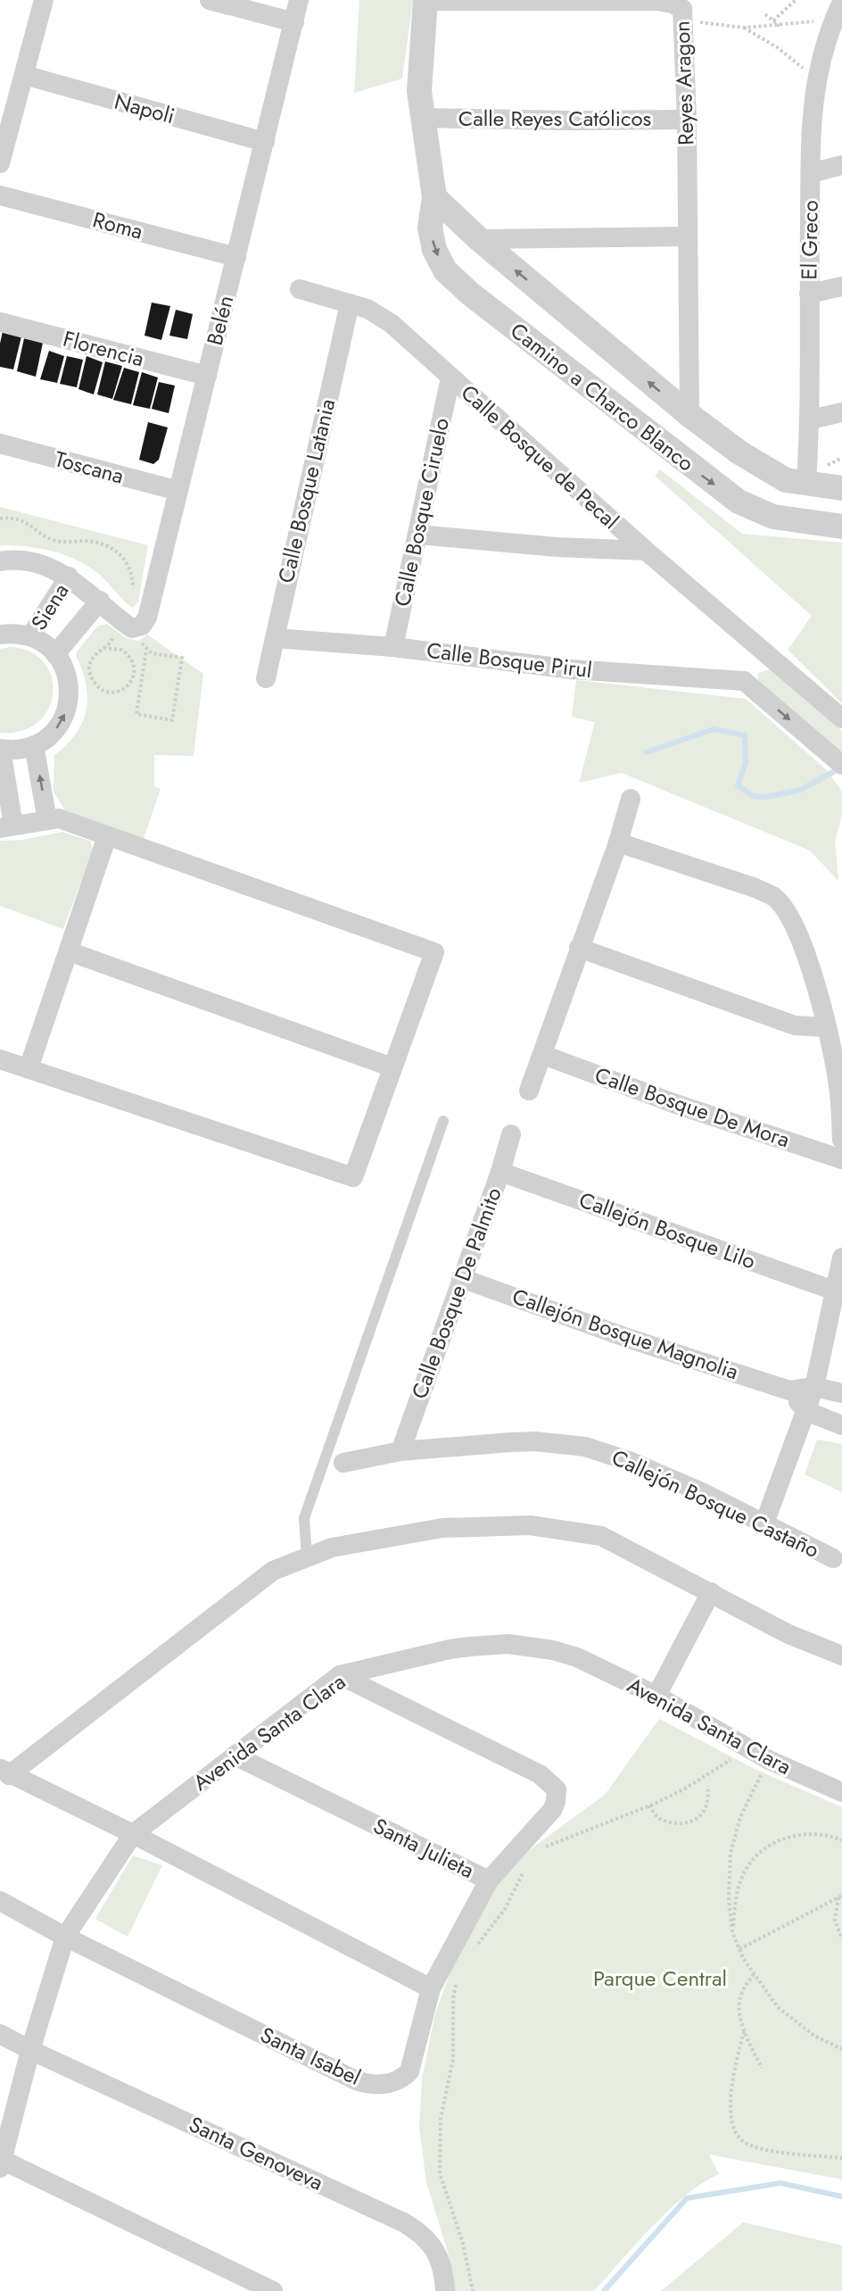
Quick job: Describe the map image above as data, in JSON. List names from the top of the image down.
{
  "streets": {
    "street": [
      "Reyes Aragon",
      "Napoli",
      "Calle Reyes Católicos",
      "Roma",
      "El Greco",
      "Belén",
      "Florencia",
      "Camino a Charco Blanco",
      "Calle Bosque de Pecal",
      "Toscana",
      "Calle Bosque Latania",
      "Calle Bosque Ciruelo",
      "Siena",
      "Calle Bosque Pirul",
      "Calle Bosque De Mora",
      "Callejón Bosque Lilo",
      "Calle Bosque De Palmito",
      "Callejón Bosque Magnolia",
      "Callejón Bosque Castaño",
      "Avenida Santa Clara",
      "Santa Julieta",
      "Santa Isabel",
      "Santa Genoveva"
    ]
  },
  "crossings": [
    ["Reyes Aragon", "Calle Reyes Católicos"],
    ["Reyes Aragon", "Camino a Charco Blanco"],
    ["Napoli", "Belén"],
    ["Calle Reyes Católicos", "Camino a Charco Blanco"],
    ["Roma", "Belén"],
    ["El Greco", "Camino a Charco Blanco"],
    ["Belén", "Florencia"],
    ["Belén", "Toscana"],
    ["Belén", "Siena"],
    ["Calle Bosque de Pecal", "Calle Bosque Latania"],
    ["Calle Bosque de Pecal", "Calle Bosque Ciruelo"],
    ["Calle Bosque Latania", "Calle Bosque Pirul"],
    ["Calle Bosque Ciruelo", "Calle Bosque Pirul"],
    ["Callejón Bosque Lilo", "Calle Bosque De Palmito"],
    ["Calle Bosque De Palmito", "Callejón Bosque Magnolia"],
    ["Calle Bosque De Palmito", "Callejón Bosque Castaño"],
    ["Avenida Santa Clara", "Santa Julieta"],
    ["Avenida Santa Clara", "Santa Isabel"],
    ["Avenida Santa Clara", "Santa Genoveva"],
    ["Santa Julieta", "Santa Isabel"]
  ],
  "parks": ["Parque Central"]
}
